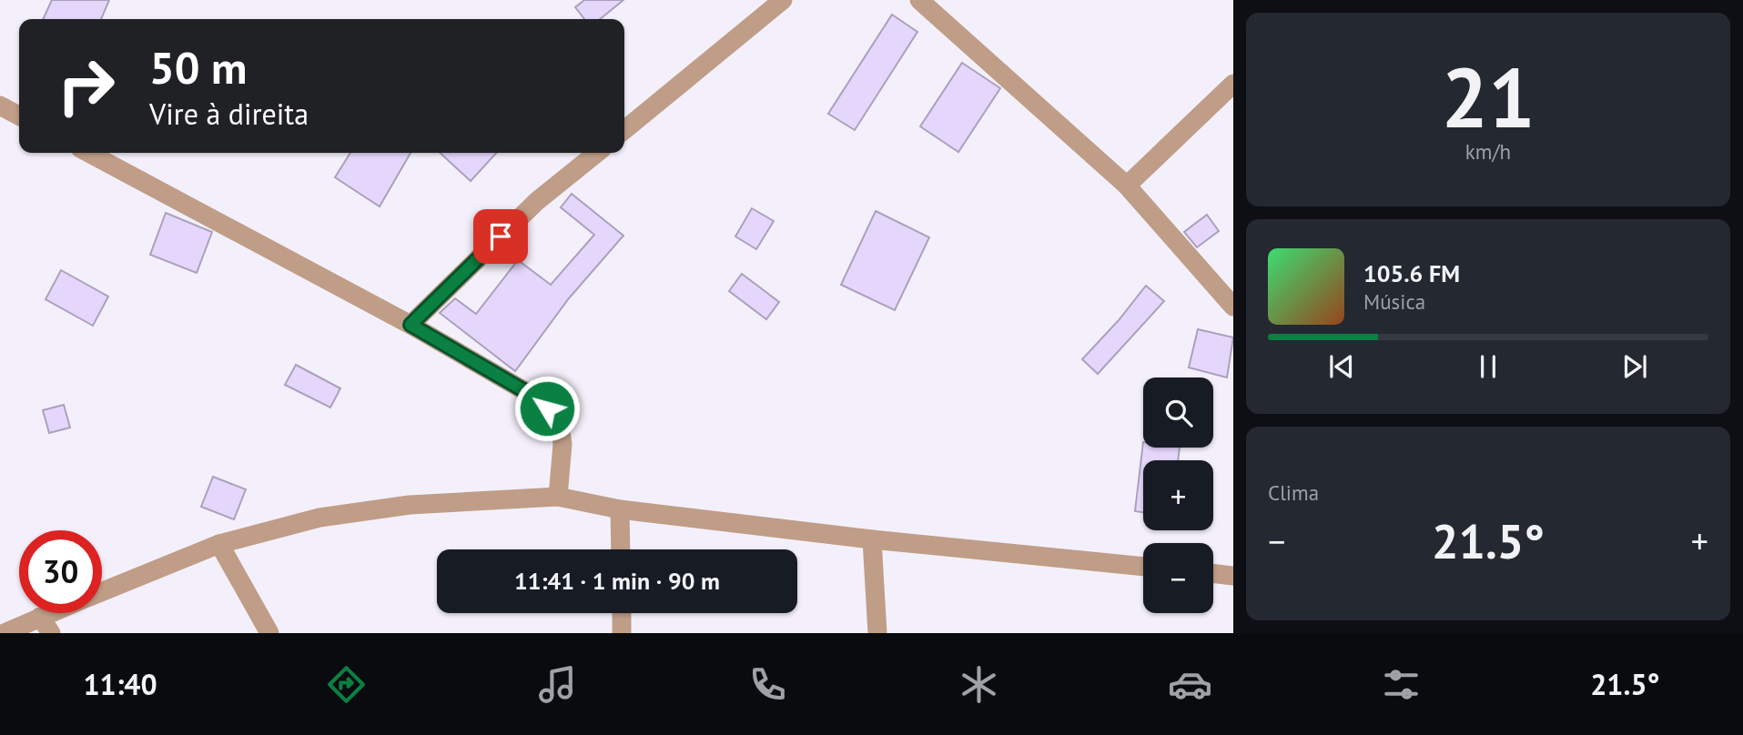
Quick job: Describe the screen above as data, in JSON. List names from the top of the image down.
{
  "page": {
    "tile": [
      ["21", "km/h"],
      "Clima"
    ],
    "turn": ["50 m", "Vire à direita"],
    "song": ["105.6 FM", "Música"],
    "map_buttons": ["+", "−"],
    "heat": ["−", "21.5°", "+"],
    "limit": "30",
    "trip": "11:41 · 1 min · 90 m",
    "tabs": ["11:40", "21.5°"]
  }
}
